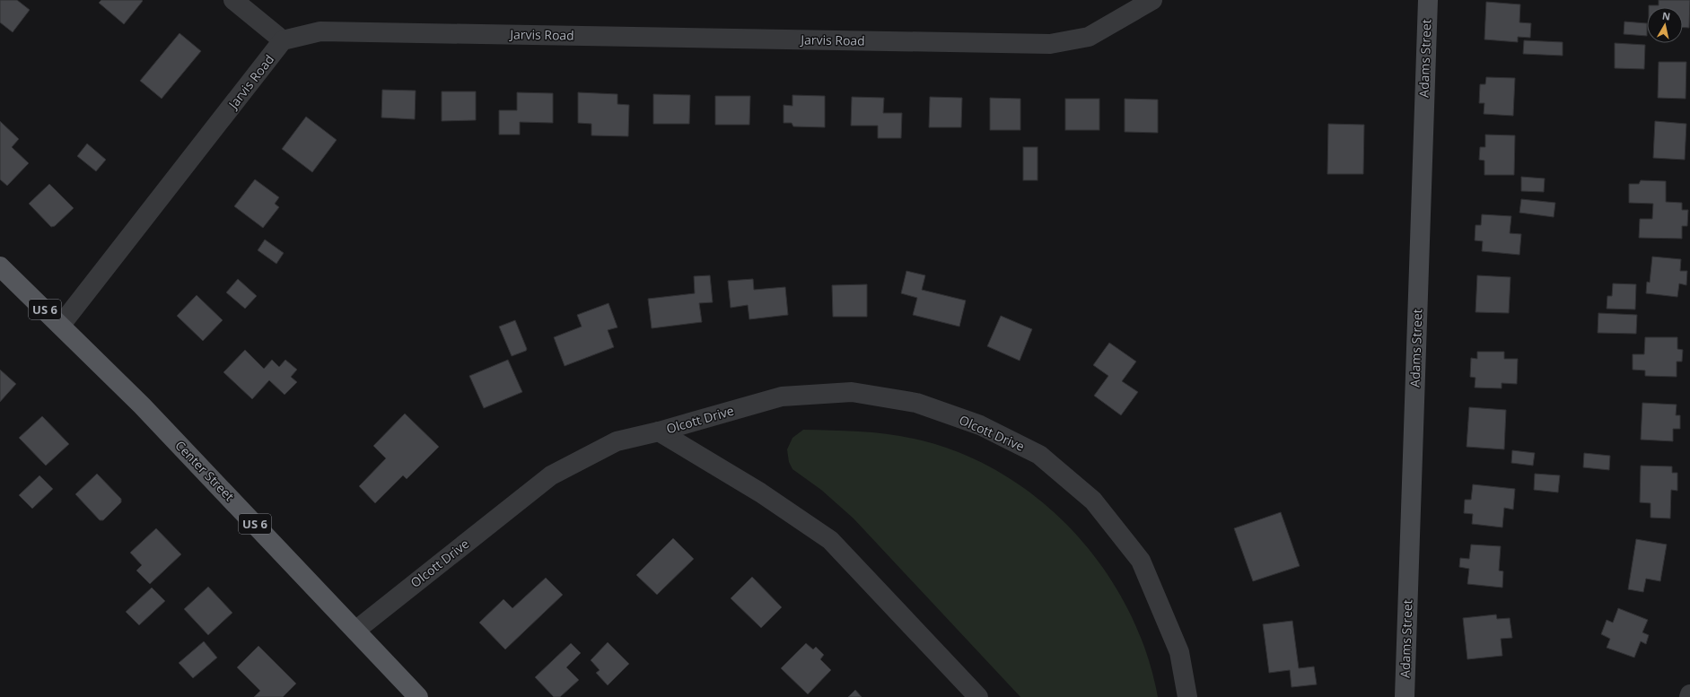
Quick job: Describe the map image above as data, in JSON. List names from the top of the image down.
{
  "streets": {
    "main road": ["Adams Street", "US 6", "Center Street"],
    "street": ["Jarvis Road", "Olcott Drive"]
  },
  "crossings": [
    ["Jarvis Road", "Center Street"],
    ["Olcott Drive", "Center Street"]
  ],
  "north": "top"
}
